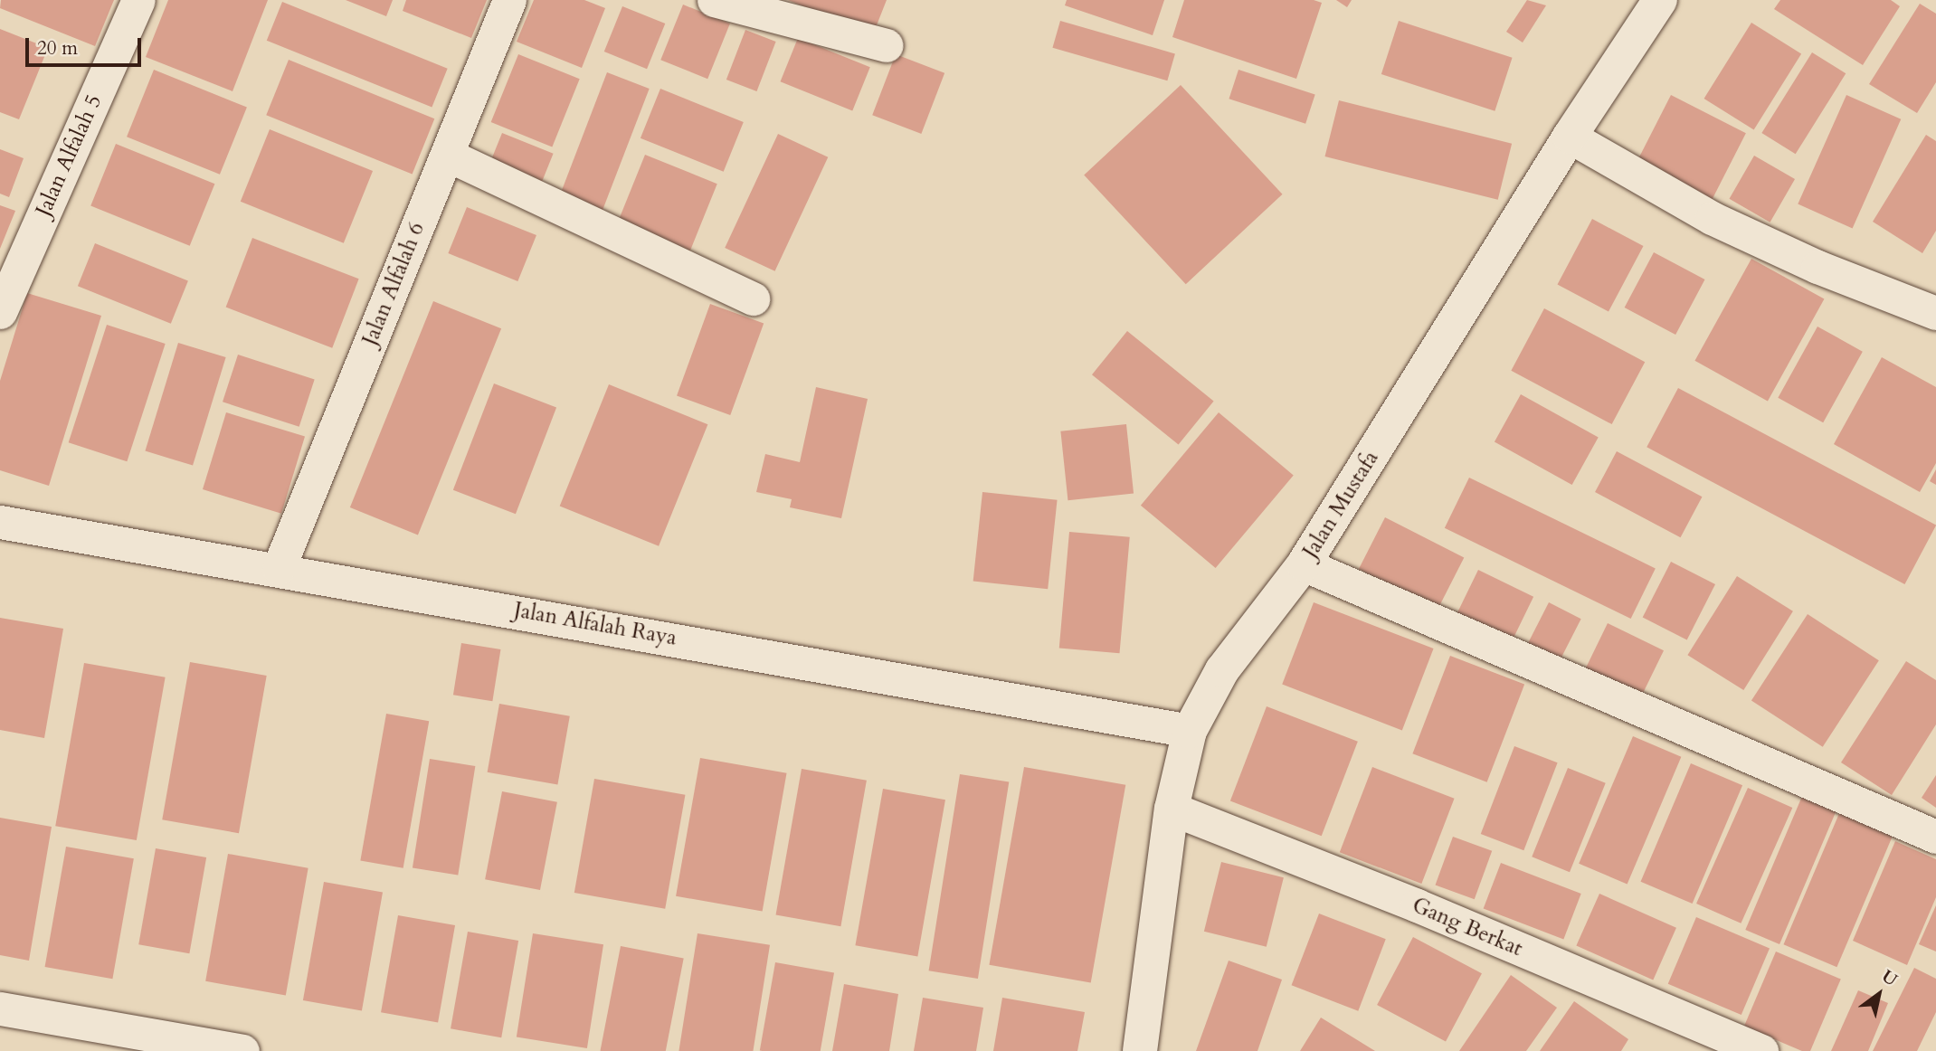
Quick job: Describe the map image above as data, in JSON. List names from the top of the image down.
{
  "streets": {
    "street": [
      "Jalan Alfalah 5",
      "Jalan Alfalah 6",
      "Jalan Mustafa",
      "Jalan Alfalah Raya",
      "Gang Berkat"
    ]
  },
  "crossings": [
    ["Jalan Alfalah 6", "Jalan Alfalah Raya"],
    ["Jalan Mustafa", "Jalan Alfalah Raya"],
    ["Jalan Mustafa", "Gang Berkat"]
  ],
  "scale_bar": "20 m",
  "north": "top right"
}
